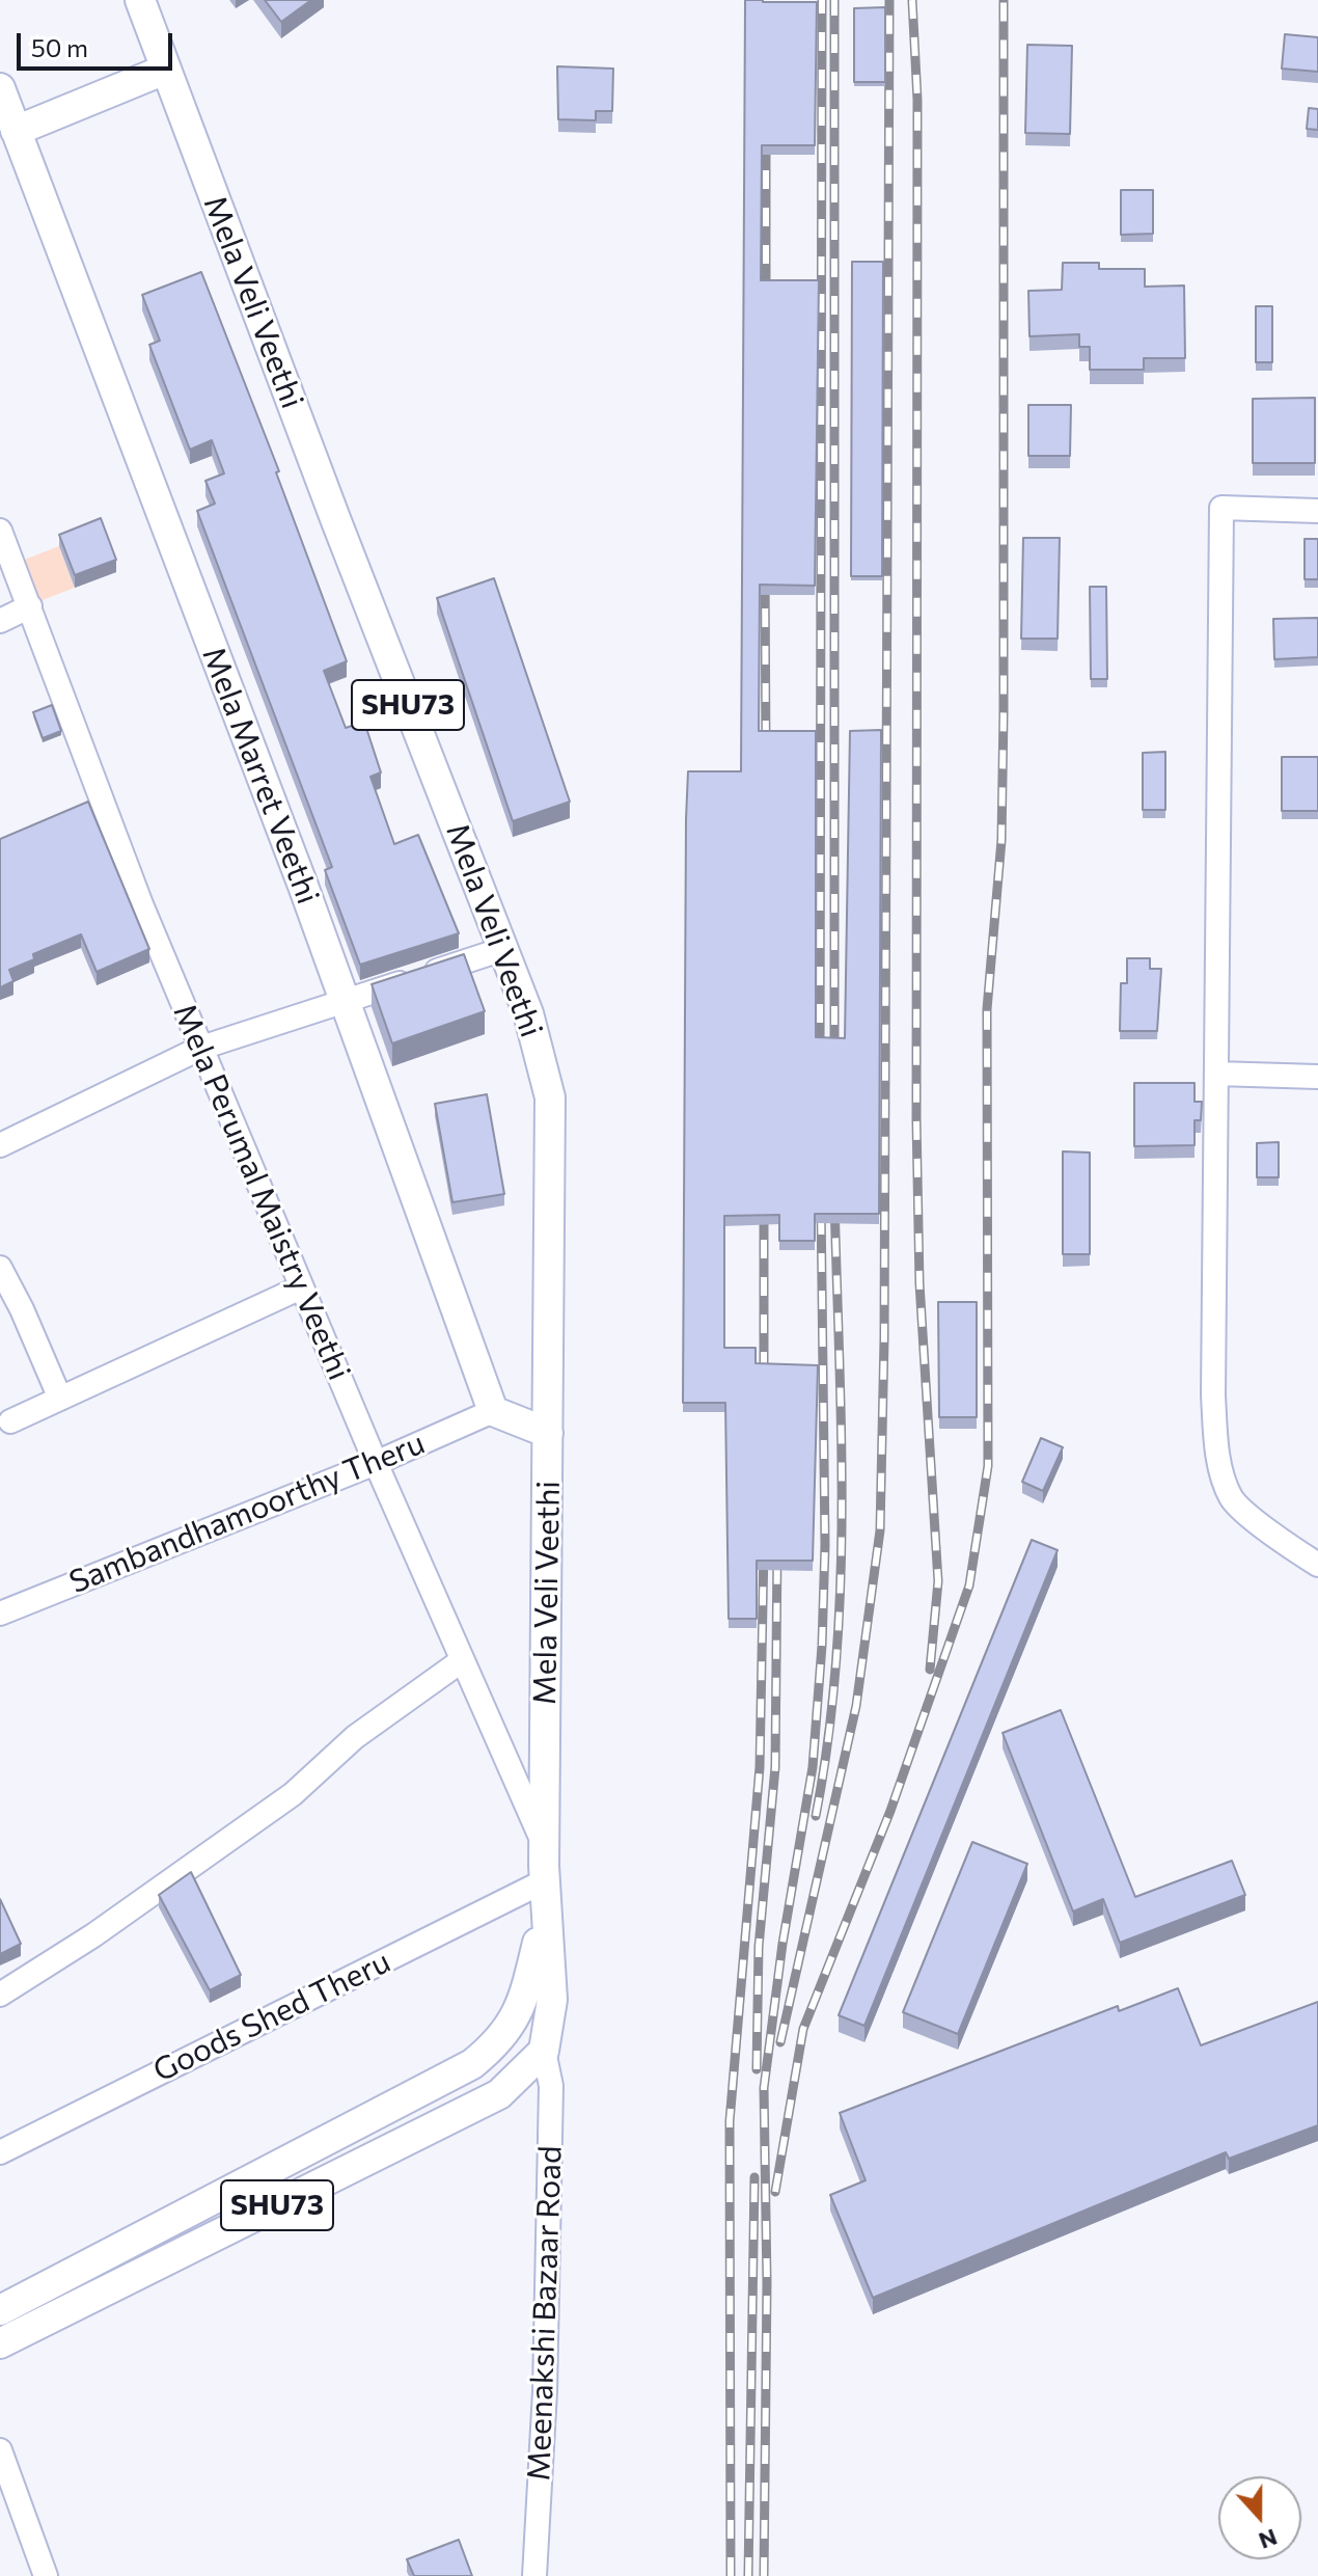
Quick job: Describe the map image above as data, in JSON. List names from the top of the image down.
{
  "streets": {
    "main road": ["Mela Veli Veethi", "SHU73", "Mela Marret Veethi"],
    "street": [
      "Mela Perumal Maistry Veethi",
      "Sambandhamoorthy Theru",
      "Goods Shed Theru",
      "Meenakshi Bazaar Road"
    ]
  },
  "crossings": [
    ["Mela Veli Veethi", "SHU73"],
    ["Mela Veli Veethi", "Mela Perumal Maistry Veethi"],
    ["Mela Veli Veethi", "Goods Shed Theru"],
    ["Mela Veli Veethi", "Meenakshi Bazaar Road"],
    ["SHU73", "Meenakshi Bazaar Road"],
    ["Mela Marret Veethi", "Sambandhamoorthy Theru"],
    ["Mela Perumal Maistry Veethi", "Sambandhamoorthy Theru"]
  ],
  "scale_bar": "50 m",
  "north": "bottom"
}
